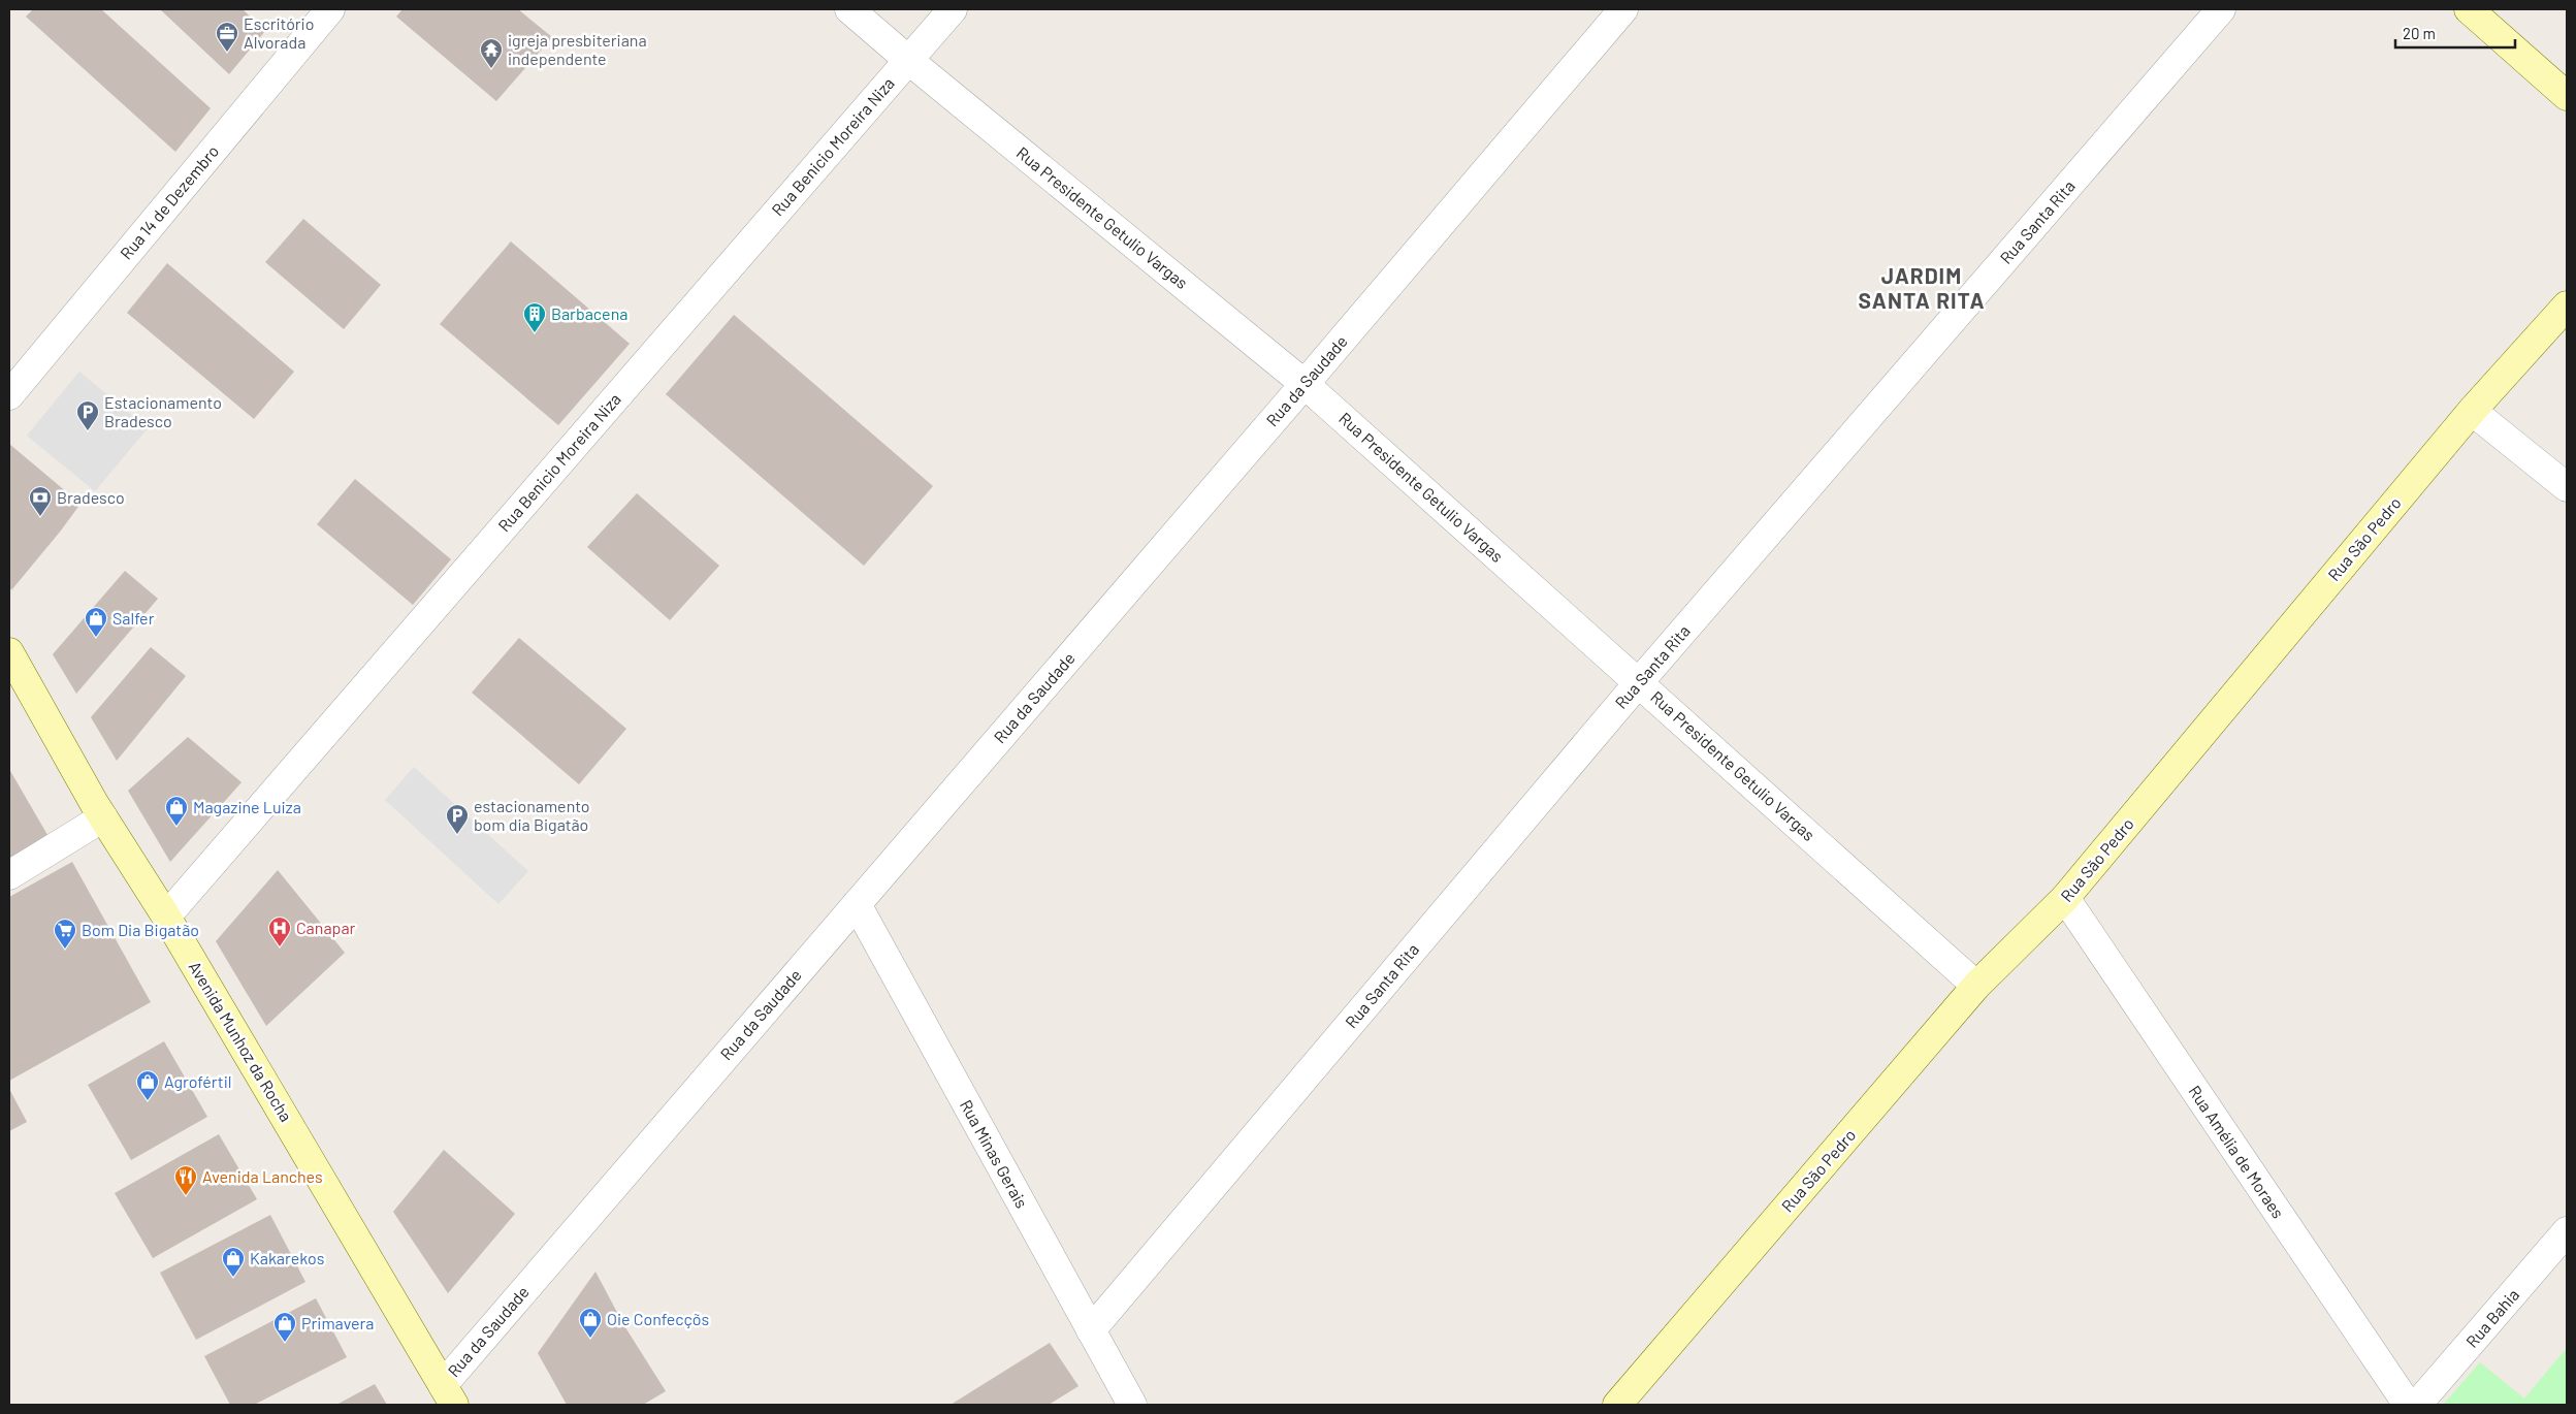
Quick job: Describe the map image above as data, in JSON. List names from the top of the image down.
{
  "streets": {
    "street": [
      "Rua Benicio Moreira Niza",
      "Rua 14 de Dezembro",
      "Rua Presidente Getulio Vargas",
      "Rua Santa Rita",
      "Rua da Saudade",
      "Rua São Pedro",
      "Avenida Munhoz da Rocha",
      "Rua Amélia de Moraes",
      "Rua Minas Gerais",
      "Rua Bahia"
    ]
  },
  "crossings": [
    ["Rua Benicio Moreira Niza", "Rua Presidente Getulio Vargas"],
    ["Rua Benicio Moreira Niza", "Avenida Munhoz da Rocha"],
    ["Rua Presidente Getulio Vargas", "Rua Santa Rita"],
    ["Rua Presidente Getulio Vargas", "Rua da Saudade"],
    ["Rua Presidente Getulio Vargas", "Rua São Pedro"],
    ["Rua Santa Rita", "Rua Minas Gerais"],
    ["Rua da Saudade", "Avenida Munhoz da Rocha"],
    ["Rua da Saudade", "Rua Minas Gerais"],
    ["Rua São Pedro", "Rua Amélia de Moraes"]
  ],
  "districts": ["JARDIM SANTA RITA"],
  "places": {
    "office": ["Escritório Alvorada"],
    "temple": ["igreja presbiteriana independente"],
    "building": ["Barbacena"],
    "parking": ["Estacionamento Bradesco", "estacionamento bom dia Bigatão"],
    "bank": ["Bradesco"],
    "shop": [
      "Salfer",
      "Magazine Luiza",
      "Agrofértil",
      "Kakarekos",
      "Oie Confecçõs",
      "Primavera"
    ],
    "hospital": ["Canapar"],
    "supermarket": ["Bom Dia Bigatão"],
    "restaurant": ["Avenida Lanches"]
  },
  "scale_bar": "20 m"
}
